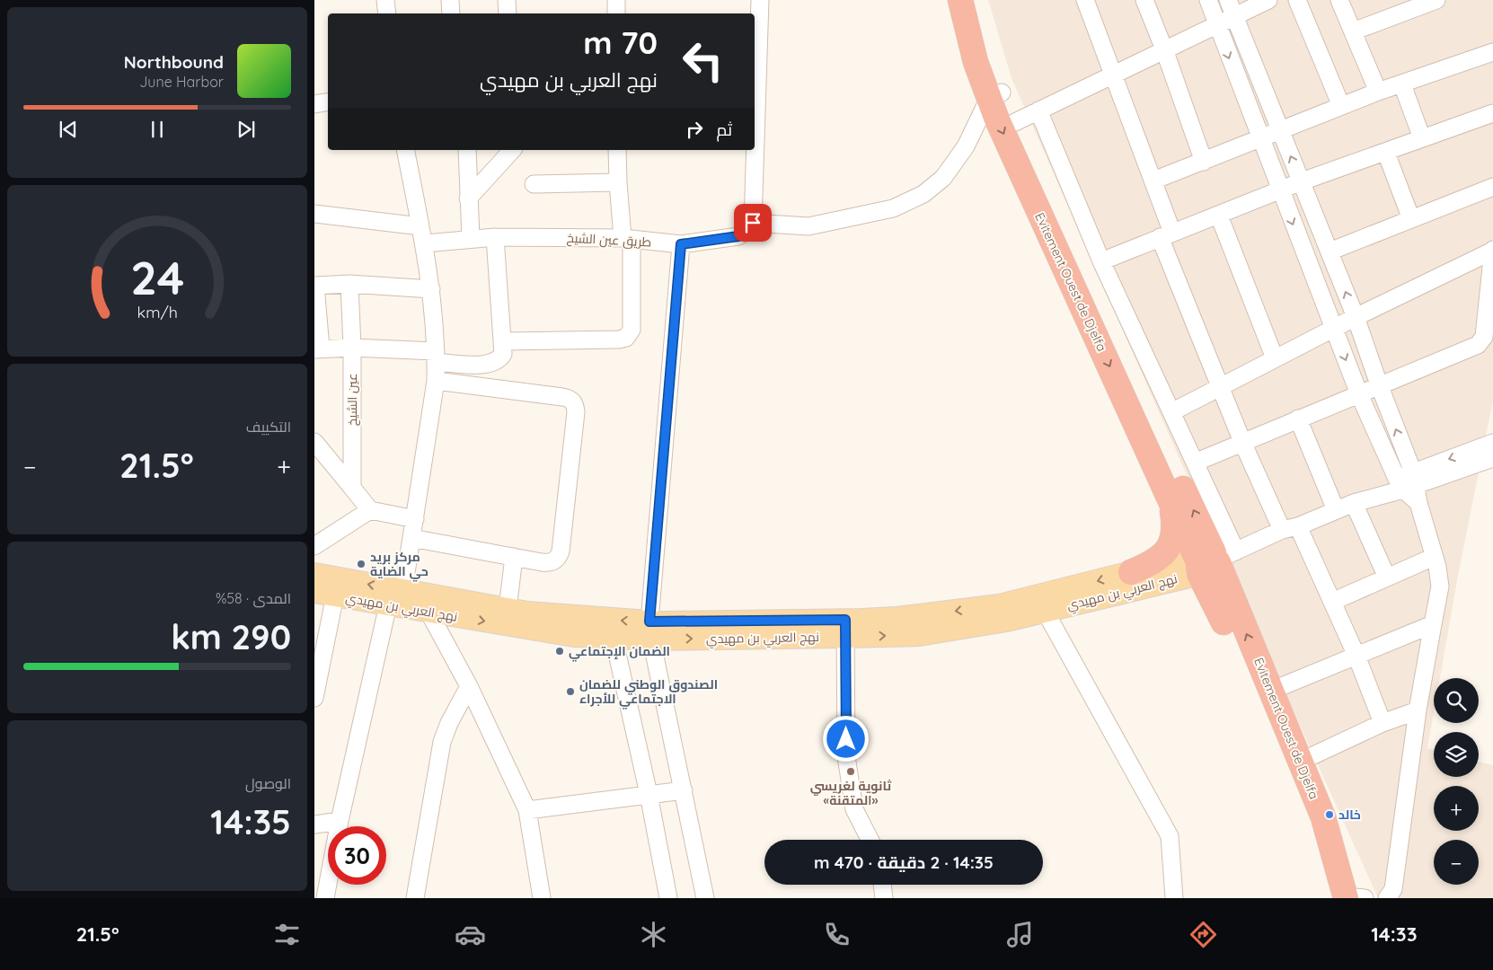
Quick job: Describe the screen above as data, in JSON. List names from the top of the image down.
{
  "streets": {
    "highway": ["Evitement Ouest de Djelfa"],
    "main road": ["نهج العربي بن مهيدي"],
    "street": ["طريق عين الشيخ", "عين الشيخ"]
  },
  "crossings": [
    ["Evitement Ouest de Djelfa", "نهج العربي بن مهيدي"]
  ],
  "places": [
    "مركز بريد حي الضاية",
    "الضمان الإجتماعي",
    "الصندوق الوطني للضمان الاجتماعي للأجراء",
    "ثانوية لغريسي «المتقنة»",
    "خالد"
  ],
  "page": {
    "turn": ["70 m", "نهج العربي بن مهيدي"],
    "song": ["Northbound", "June Harbor"],
    "then": "ثم",
    "tile": [
      "التكييف",
      ["المدى · 58%", "290 km"],
      ["الوصول", "14:35"]
    ],
    "heat": ["−", "21.5°", "+"],
    "map_buttons": ["+", "−"],
    "limit": "30",
    "trip": "14:35 · 2 دقيقة · 470 m",
    "tabs": ["14:33", "21.5°"],
    "gauge": ["24", "km/h"]
  }
}
